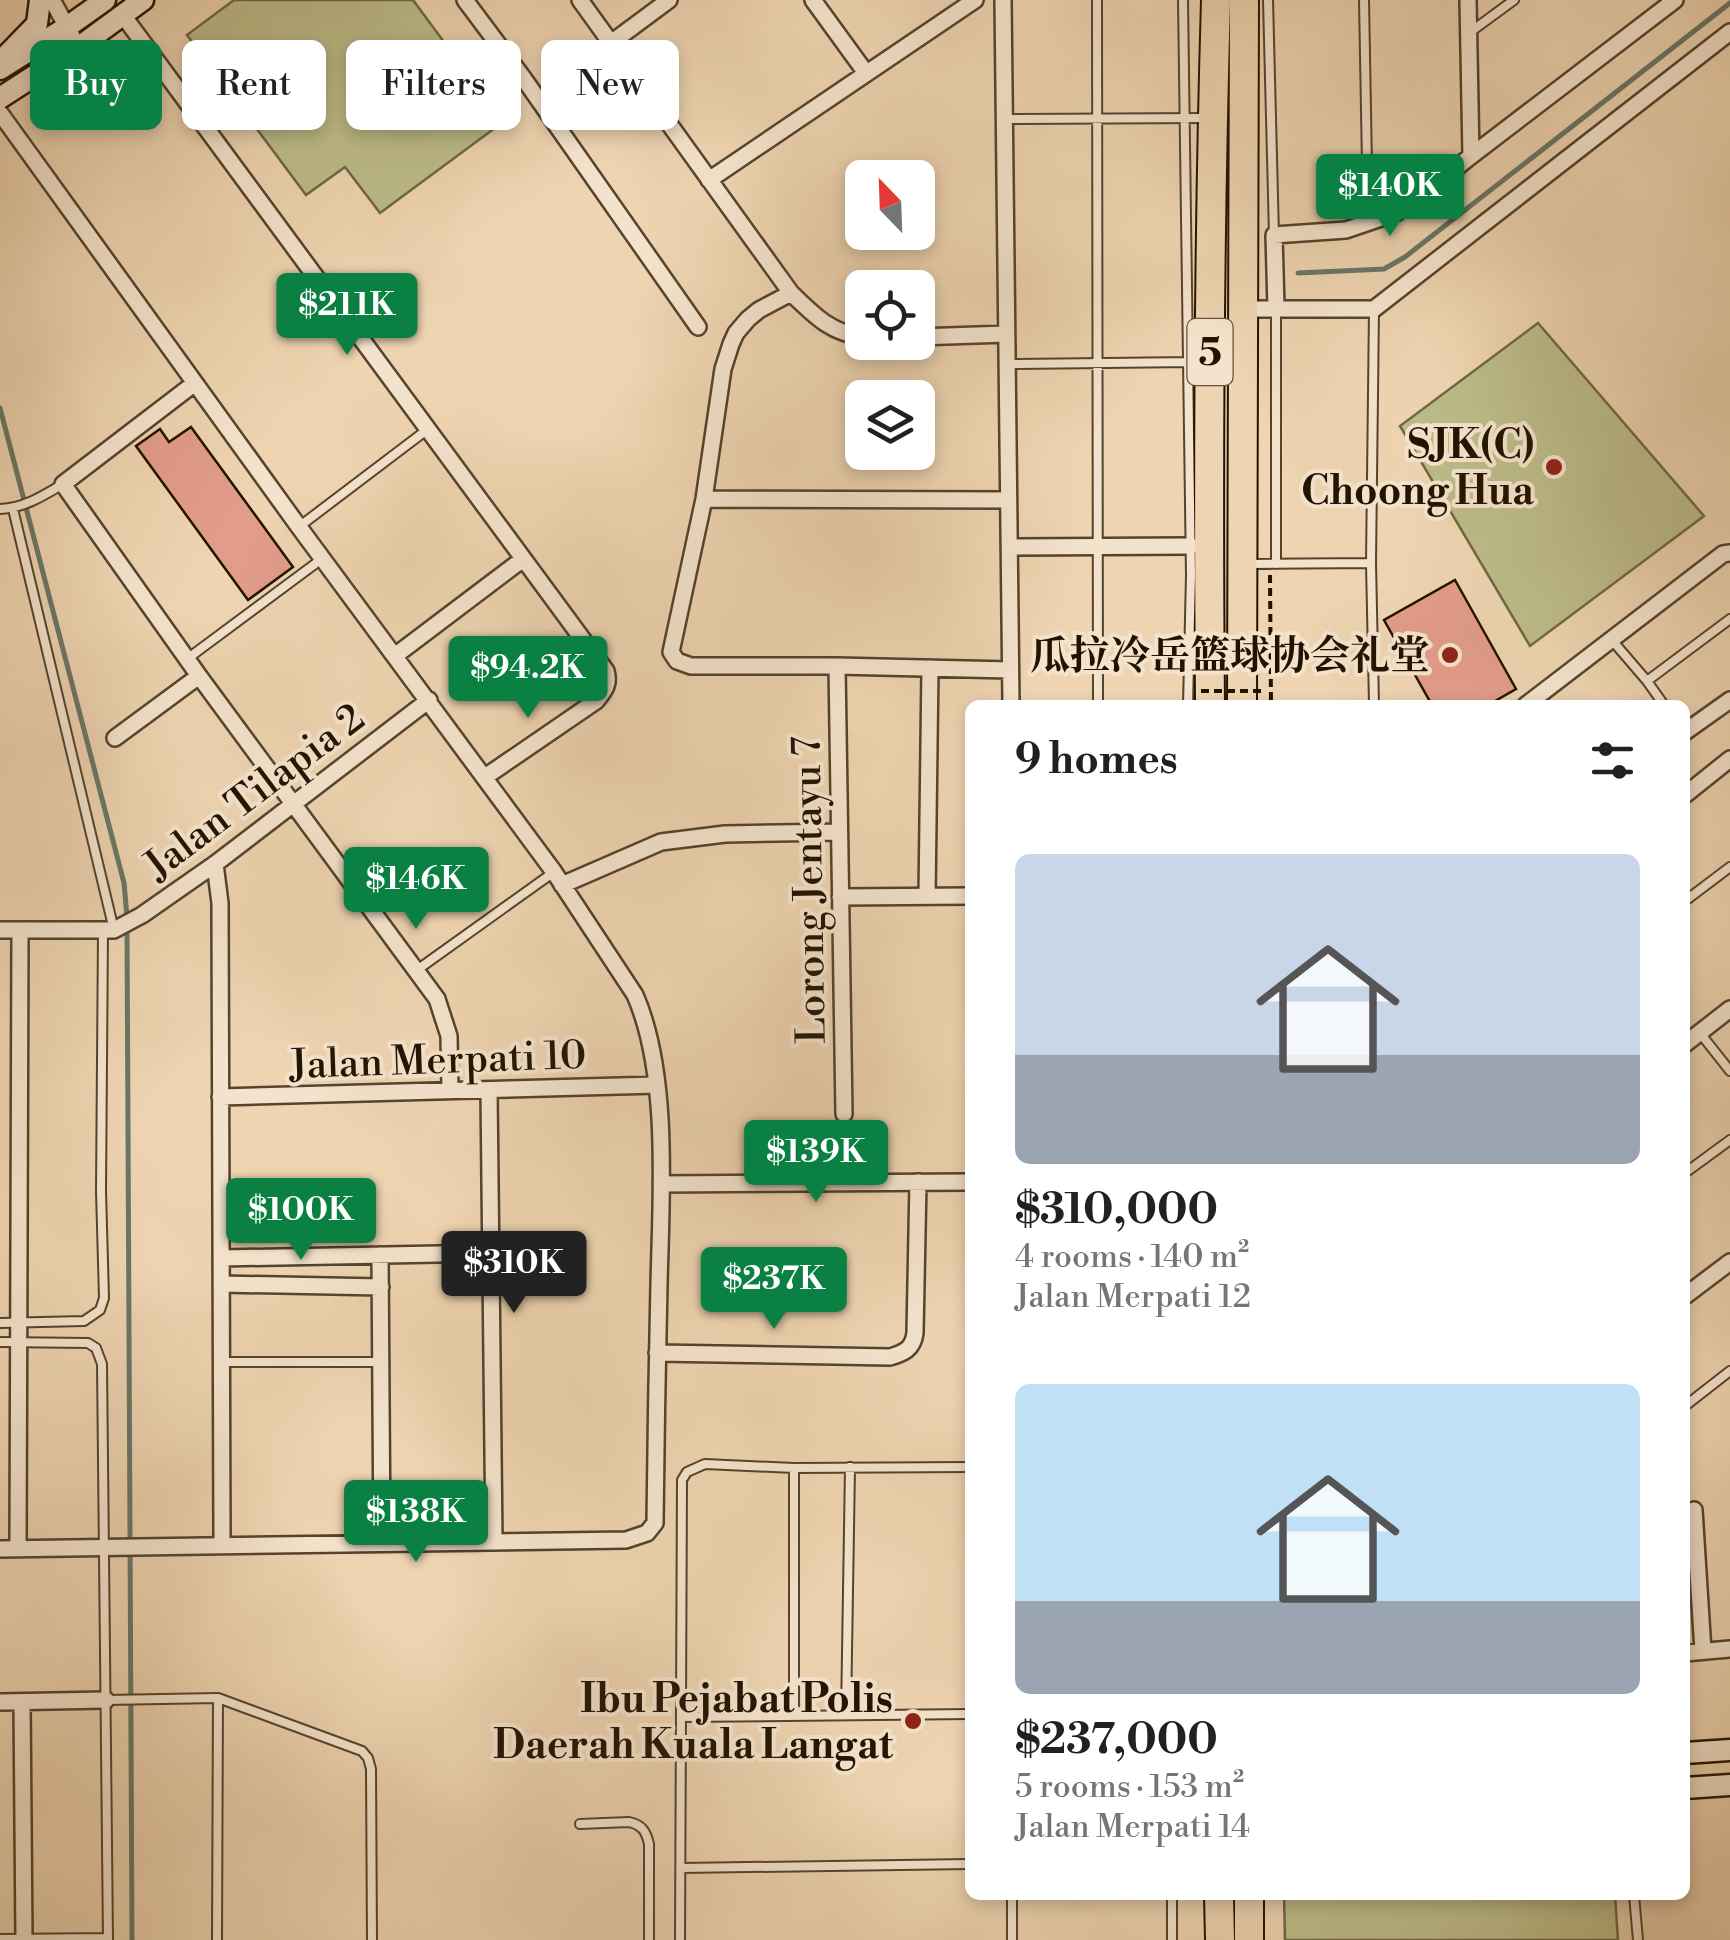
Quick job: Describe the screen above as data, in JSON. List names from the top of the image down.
{
  "streets": {
    "highway": ["5"],
    "street": ["Jalan Tilapia 2", "Lorong Jentayu 7", "Jalan Merpati 10"]
  },
  "places": ["SJK(C) Choong Hua", "瓜拉冷岳篮球协会礼堂", "Ibu Pejabat Polis Daerah Kuala Langat"],
  "north": "top left",
  "page": {
    "chip": [
      "Buy",
      "Rent",
      "Filters",
      "New"
    ],
    "price": [
      "$140K",
      "$211K",
      "$94.2K",
      "$146K",
      "$139K",
      "$100K",
      "$310K",
      "$237K",
      "$138K"
    ],
    "heading": "9 homes",
    "list": [
      {
        "name": "$310,000",
        "note": "4 rooms · 140 m² · Jalan Merpati 12"
      },
      {
        "name": "$237,000",
        "note": "5 rooms · 153 m² · Jalan Merpati 14"
      }
    ]
  }
}
